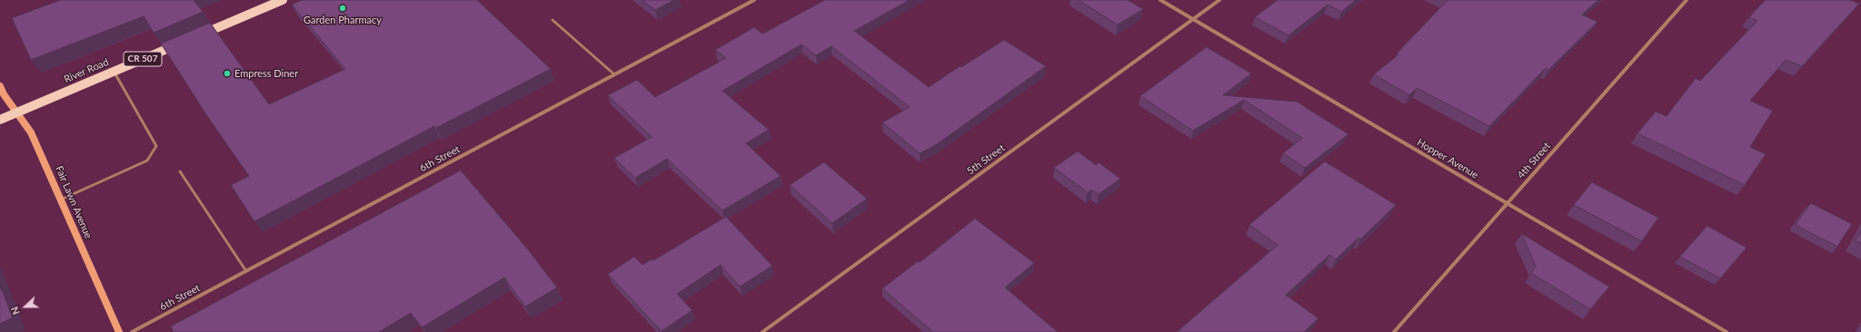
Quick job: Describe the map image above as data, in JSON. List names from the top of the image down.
{
  "streets": {
    "main road": ["CR 507", "River Road", "Fair Lawn Avenue"],
    "street": [
      "6th Street",
      "Hopper Avenue",
      "5th Street",
      "4th Street"
    ]
  },
  "crossings": [
    ["River Road", "Fair Lawn Avenue"],
    ["Hopper Avenue", "5th Street"],
    ["Hopper Avenue", "4th Street"]
  ],
  "places": ["Garden Pharmacy", "Empress Diner"],
  "north": "left"
}
